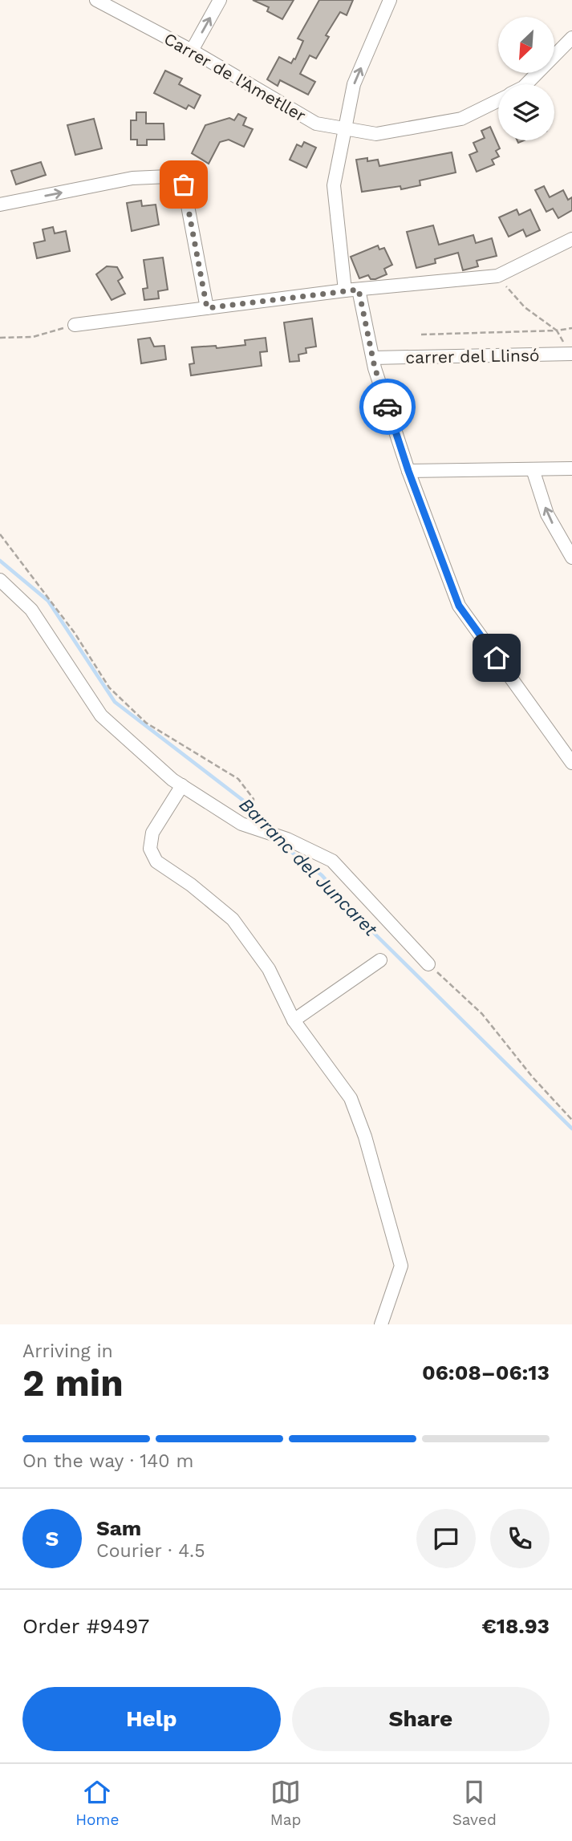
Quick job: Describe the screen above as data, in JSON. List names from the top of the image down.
{
  "streets": {
    "street": ["Carrer de l'Ametller", "carrer del Llinsó"]
  },
  "water": ["Barranc del Juncaret"],
  "north": "bottom left",
  "page": {
    "heading": ["2 min", "Arriving in", "06:08–06:13"],
    "panel": [
      "Sam",
      "Courier · 4.5",
      "Order #9497",
      "€18.93"
    ],
    "bar": "On the way · 140 m",
    "round": "S",
    "buttons": ["Help", "Share"],
    "tabs": ["Home", "Map", "Saved"]
  }
}
